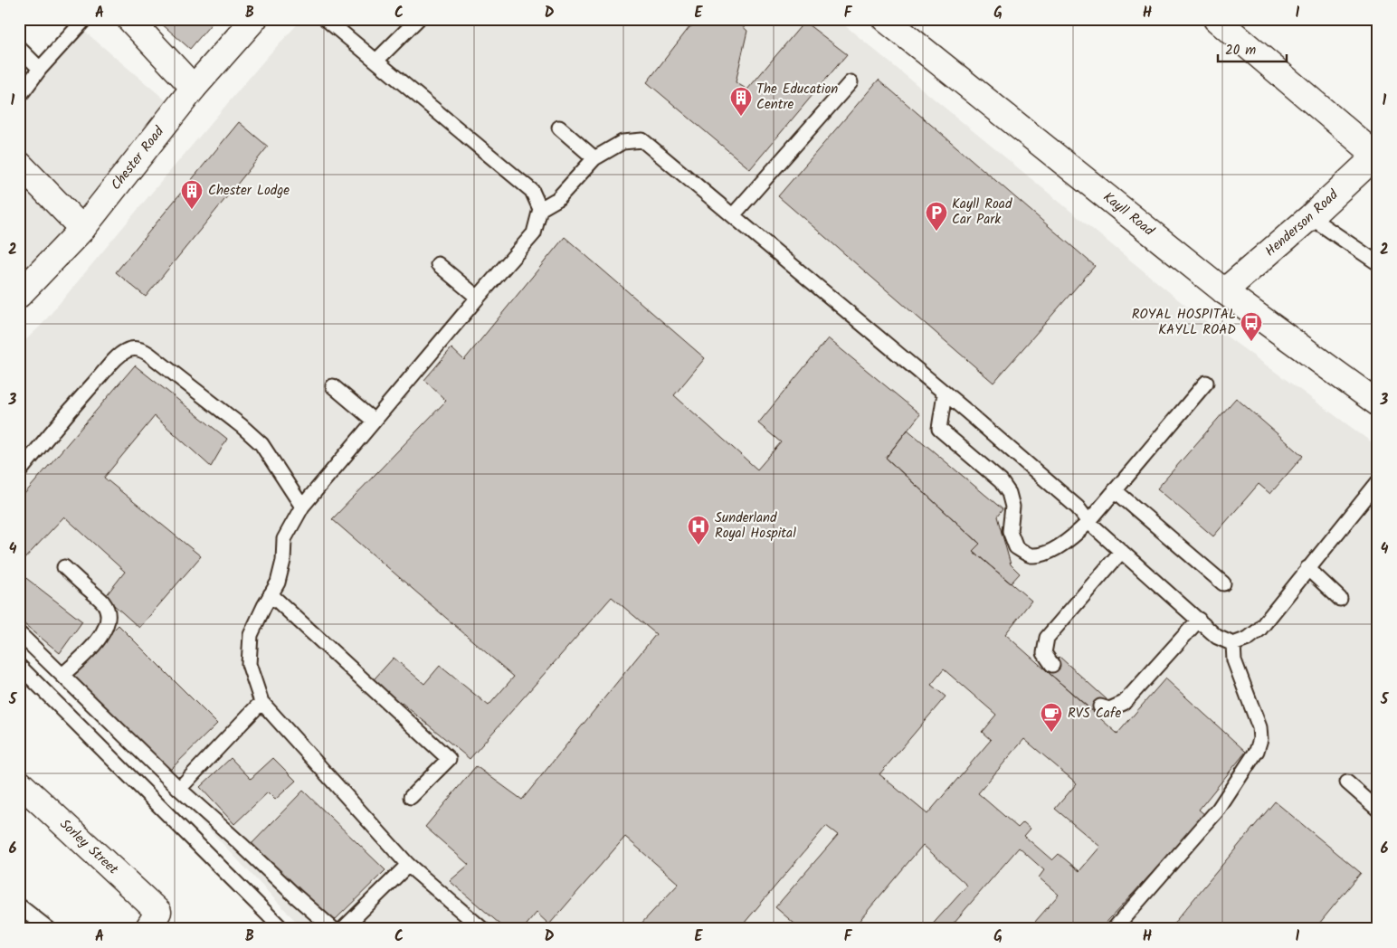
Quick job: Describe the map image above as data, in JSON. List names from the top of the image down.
{
  "streets": {
    "street": [
      "Chester Road",
      "Kayll Road",
      "Henderson Road",
      "Sorley Street"
    ]
  },
  "crossings": [
    ["Kayll Road", "Henderson Road"]
  ],
  "places": {
    "building": ["The Education Centre", "Chester Lodge"],
    "parking": ["Kayll Road Car Park"],
    "bus stop": ["ROYAL HOSPITAL KAYLL ROAD"],
    "hospital": ["Sunderland Royal Hospital"],
    "cafe": ["RVS Cafe"]
  },
  "scale_bar": "20 m",
  "grid": {
    "columns": [
      "A",
      "B",
      "C",
      "D",
      "E",
      "F",
      "G",
      "H",
      "I"
    ],
    "rows": [
      "1",
      "2",
      "3",
      "4",
      "5",
      "6"
    ]
  }
}
